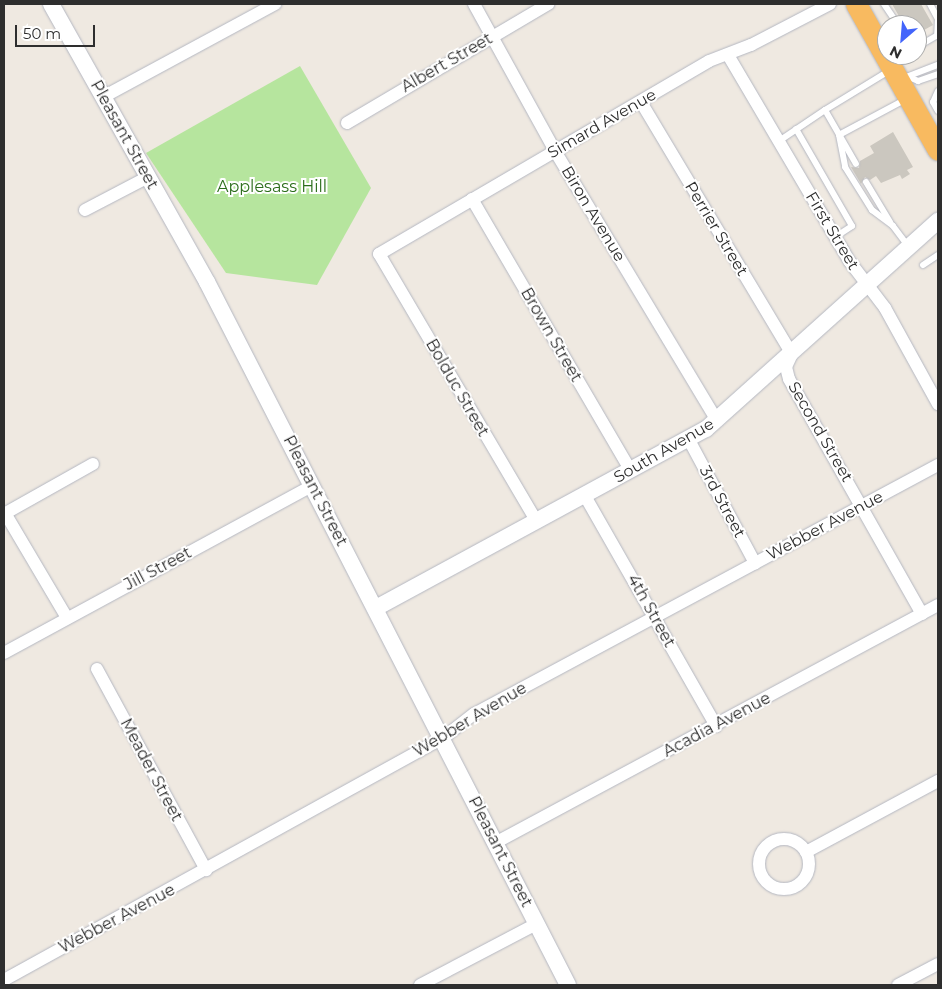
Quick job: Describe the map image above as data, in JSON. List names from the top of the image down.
{
  "streets": {
    "street": [
      "Albert Street",
      "Simard Avenue",
      "Pleasant Street",
      "Biron Avenue",
      "Perrier Street",
      "First Street",
      "Brown Street",
      "Bolduc Street",
      "Second Street",
      "South Avenue",
      "3rd Street",
      "Webber Avenue",
      "Jill Street",
      "4th Street",
      "Acadia Avenue",
      "Meader Street"
    ]
  },
  "crossings": [
    ["Albert Street", "Biron Avenue"],
    ["Simard Avenue", "Biron Avenue"],
    ["Simard Avenue", "Perrier Street"],
    ["Simard Avenue", "First Street"],
    ["Simard Avenue", "Brown Street"],
    ["Simard Avenue", "Bolduc Street"],
    ["Pleasant Street", "South Avenue"],
    ["Pleasant Street", "Webber Avenue"],
    ["Pleasant Street", "Jill Street"],
    ["Pleasant Street", "Acadia Avenue"],
    ["Biron Avenue", "South Avenue"],
    ["Perrier Street", "Second Street"],
    ["Perrier Street", "South Avenue"],
    ["First Street", "South Avenue"],
    ["Brown Street", "South Avenue"],
    ["Bolduc Street", "South Avenue"],
    ["Second Street", "South Avenue"],
    ["Second Street", "Webber Avenue"],
    ["Second Street", "Acadia Avenue"],
    ["South Avenue", "3rd Street"],
    ["South Avenue", "4th Street"],
    ["3rd Street", "Webber Avenue"],
    ["Webber Avenue", "4th Street"],
    ["Webber Avenue", "Meader Street"],
    ["4th Street", "Acadia Avenue"]
  ],
  "parks": ["Applesass Hill"],
  "scale_bar": "50 m",
  "north": "bottom left"
}
